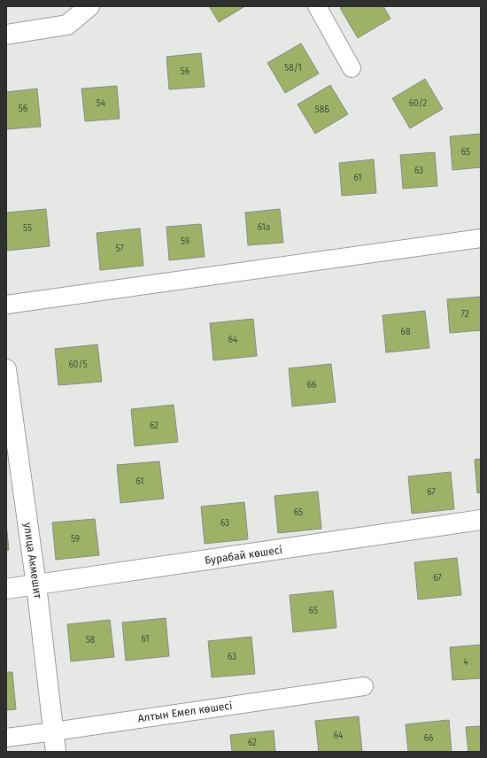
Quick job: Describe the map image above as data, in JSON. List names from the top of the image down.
{
  "streets": {
    "street": ["Бурабай көшесі", "улица Акмешит", "Алтын Емел көшесі"]
  },
  "crossings": [
    ["Бурабай көшесі", "улица Акмешит"],
    ["улица Акмешит", "Алтын Емел көшесі"]
  ],
  "house_numbers": [
    "58/1",
    "56",
    "54",
    "60/2",
    "56",
    "58Б",
    "65",
    "63",
    "61",
    "61а",
    "55",
    "59",
    "57",
    "72",
    "68",
    "64",
    "60/5",
    "66",
    "62",
    "61",
    "67",
    "65",
    "63",
    "59",
    "67",
    "65",
    "61",
    "58",
    "63",
    "4",
    "64",
    "66",
    "62"
  ]
}
